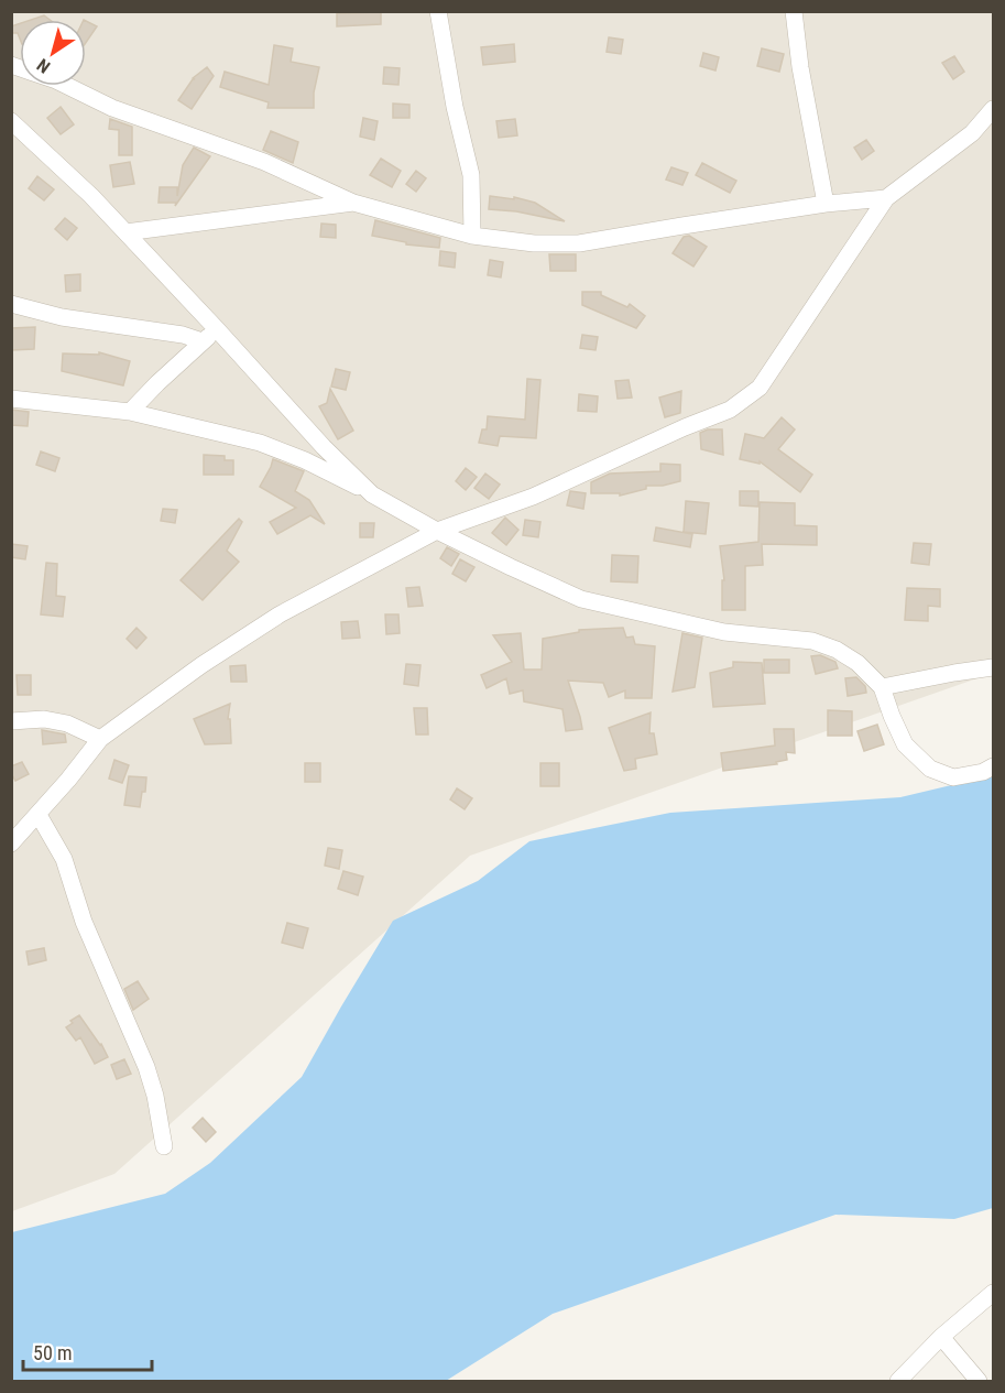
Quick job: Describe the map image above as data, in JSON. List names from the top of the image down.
{
  "scale_bar": "50 m",
  "north": "bottom left"
}
